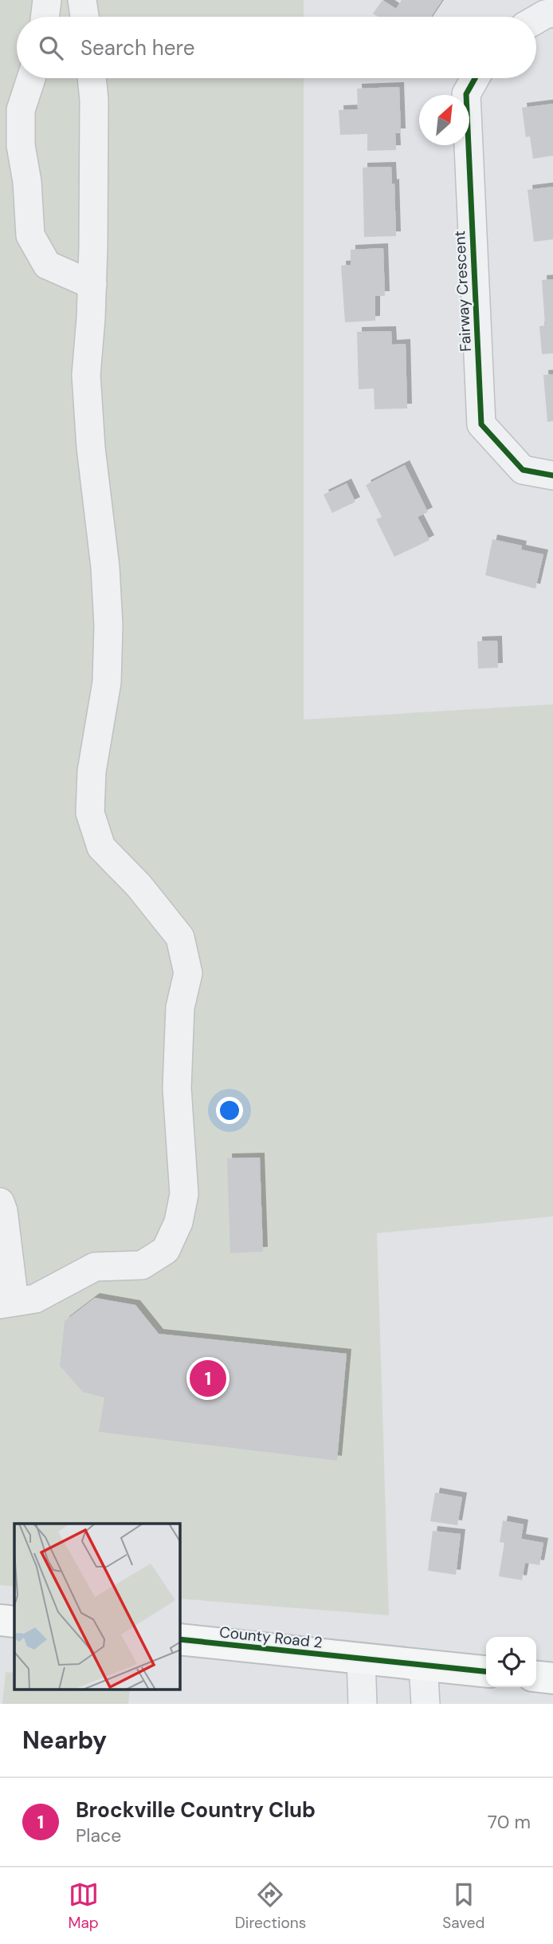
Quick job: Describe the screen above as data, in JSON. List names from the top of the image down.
{
  "streets": {
    "main road": ["County Road 2"],
    "street": ["Fairway Crescent"]
  },
  "north": "top right",
  "page": {
    "search": "Search here",
    "pins": "1",
    "heading": "Nearby",
    "list": [
      {
        "mark": "1",
        "name": "Brockville Country Club",
        "note": "Place",
        "value": "70 m"
      }
    ],
    "nav": ["Map", "Directions", "Saved"]
  }
}
